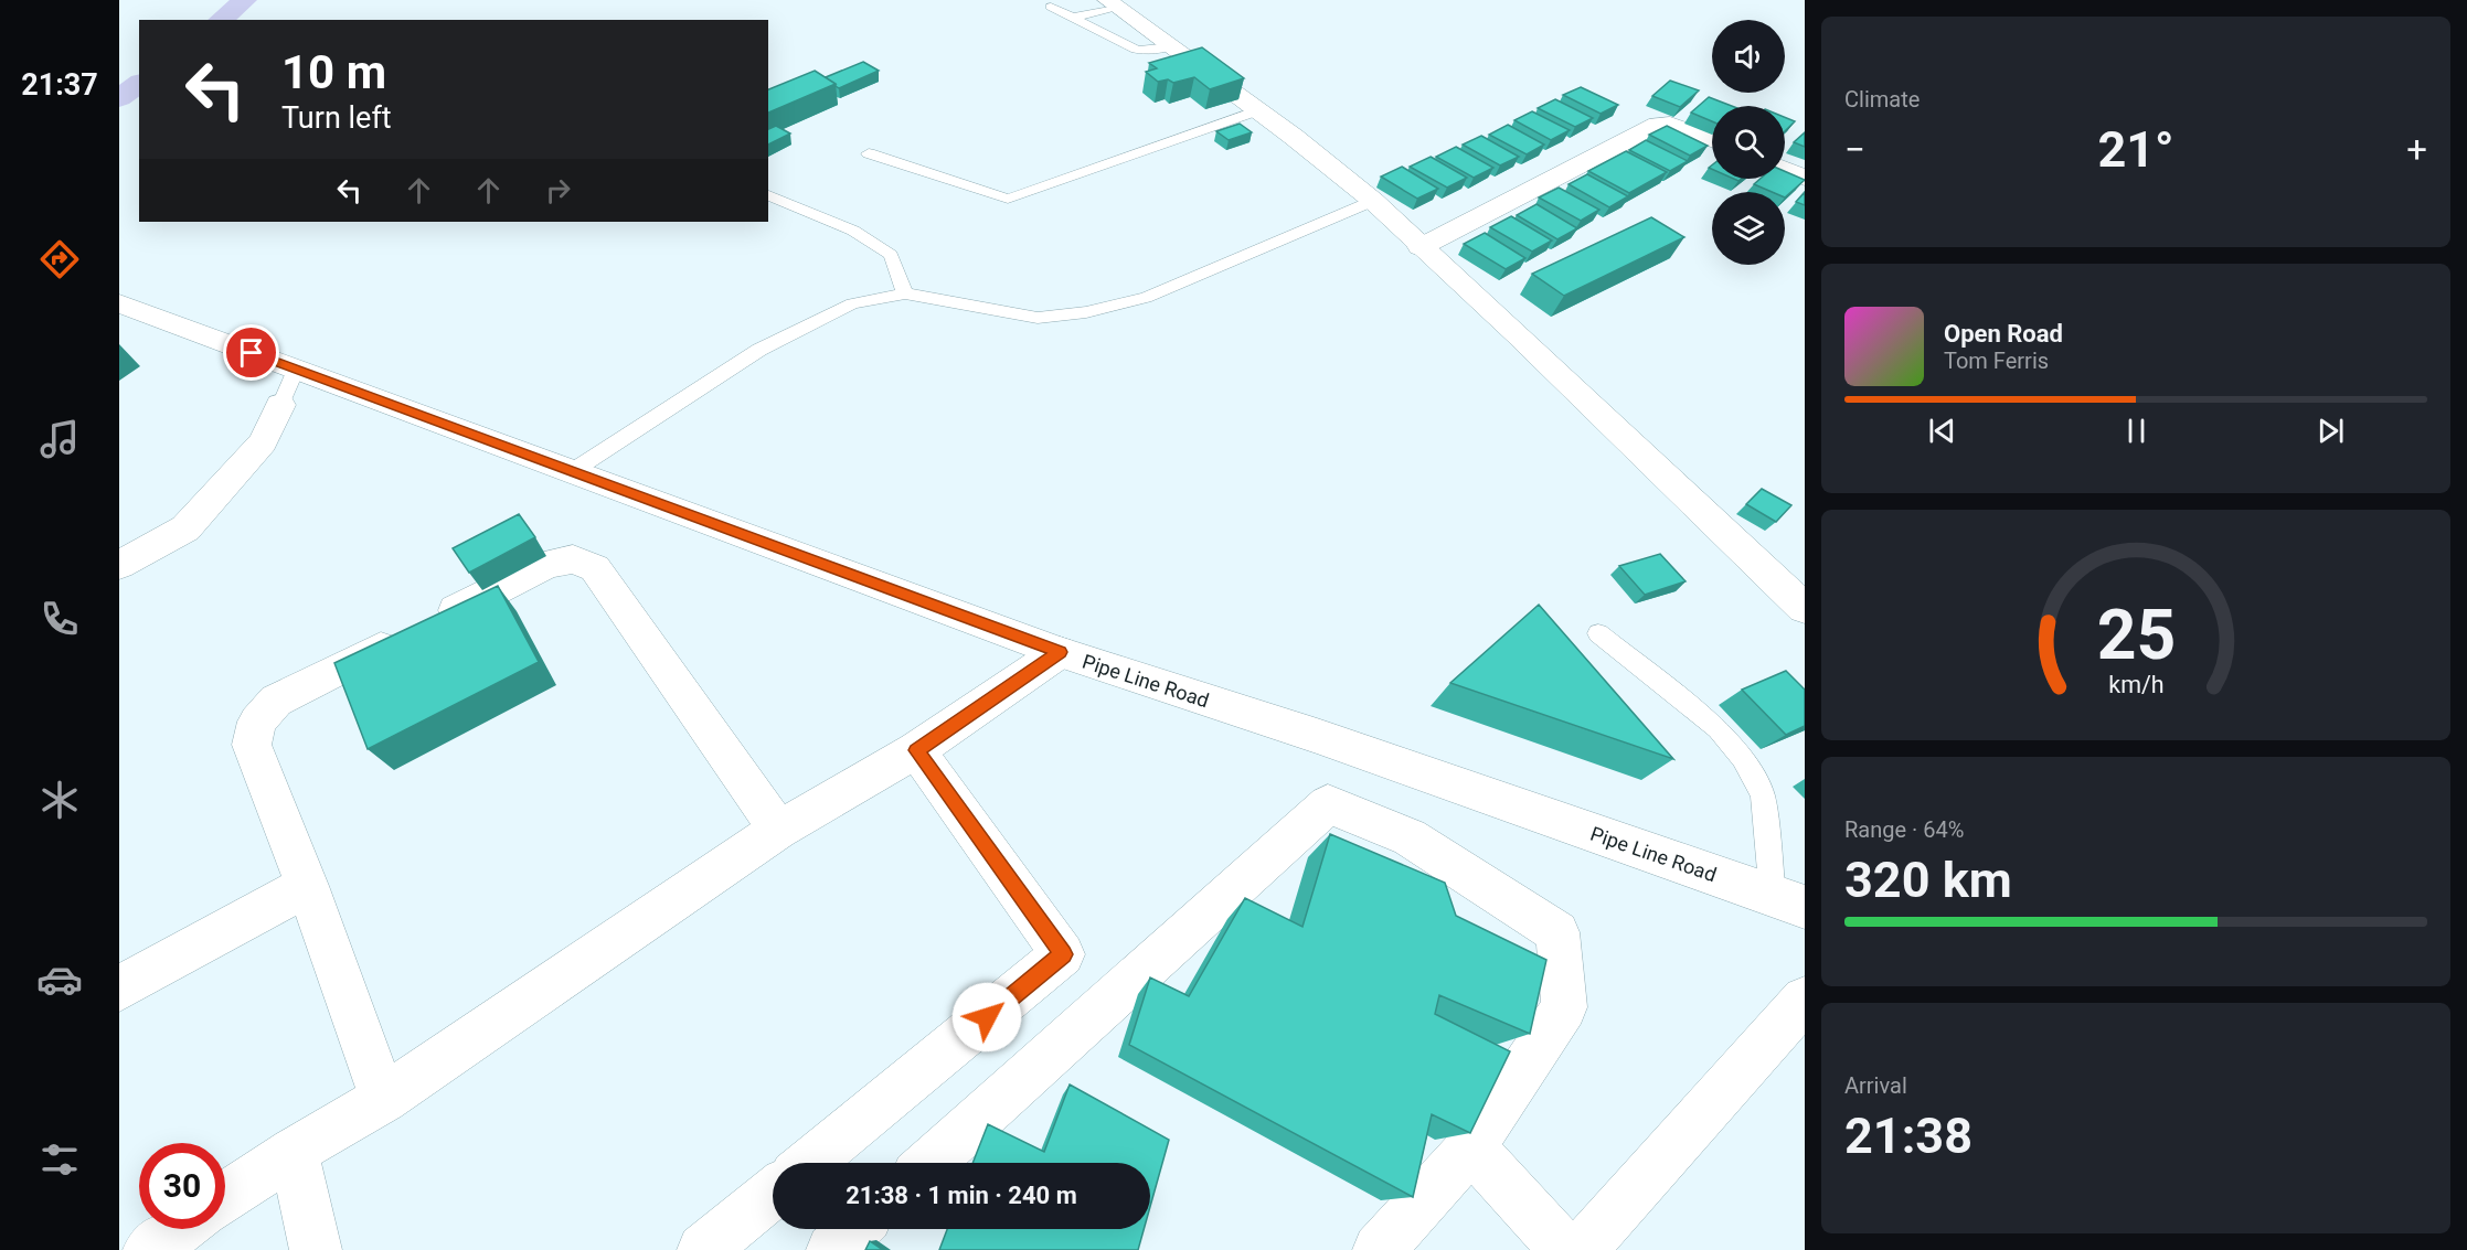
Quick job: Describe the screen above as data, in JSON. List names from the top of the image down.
{
  "streets": {
    "street": ["Pipe Line Road"]
  },
  "page": {
    "tabs": "21:37",
    "tile": [
      "Climate",
      ["Range · 64%", "320 km"],
      ["Arrival", "21:38"]
    ],
    "turn": ["10 m", "Turn left"],
    "heat": ["−", "21°", "+"],
    "song": ["Open Road", "Tom Ferris"],
    "limit": "30",
    "trip": "21:38 · 1 min · 240 m",
    "gauge": ["25", "km/h"]
  }
}
